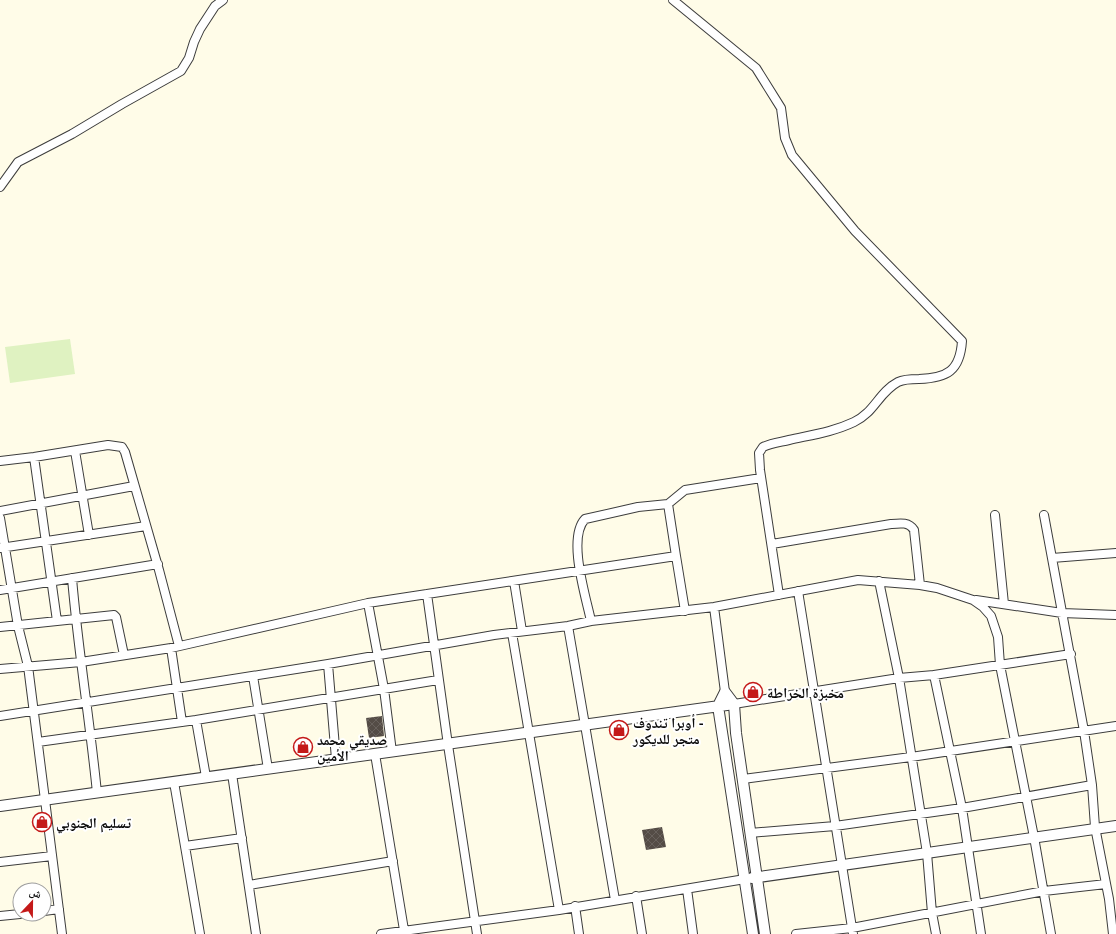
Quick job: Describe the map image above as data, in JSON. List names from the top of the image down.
{
  "places": {
    "shop": [
      "مخبزة الخراطة",
      "أوبرا تندوف - متجر للديكور",
      "صديقي محمد الأمين",
      "تسليم الجنوبي"
    ]
  },
  "north": "top"
}
